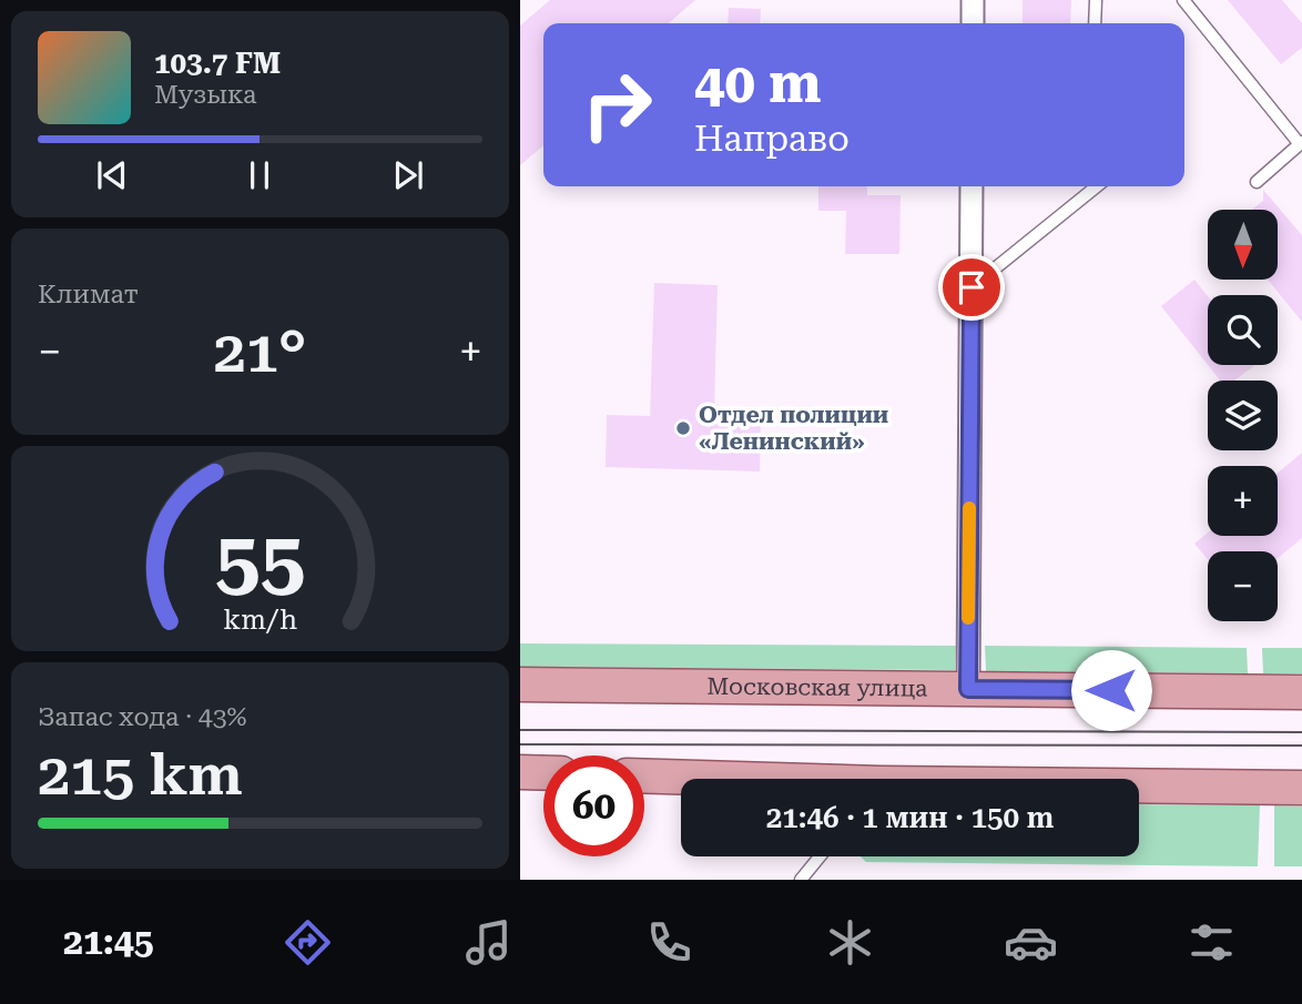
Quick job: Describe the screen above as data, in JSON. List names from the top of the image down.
{
  "streets": {
    "main road": ["Московская улица"]
  },
  "places": ["Отдел полиции «Ленинский»"],
  "north": "bottom",
  "page": {
    "turn": ["40 m", "Направо"],
    "song": ["103.7 FM", "Музыка"],
    "map_buttons": ["+", "−"],
    "tile": [
      "Климат",
      ["Запас хода · 43%", "215 km"]
    ],
    "heat": ["−", "21°", "+"],
    "limit": "60",
    "trip": "21:46 · 1 мин · 150 m",
    "tabs": "21:45",
    "gauge": ["55", "km/h"]
  }
}
